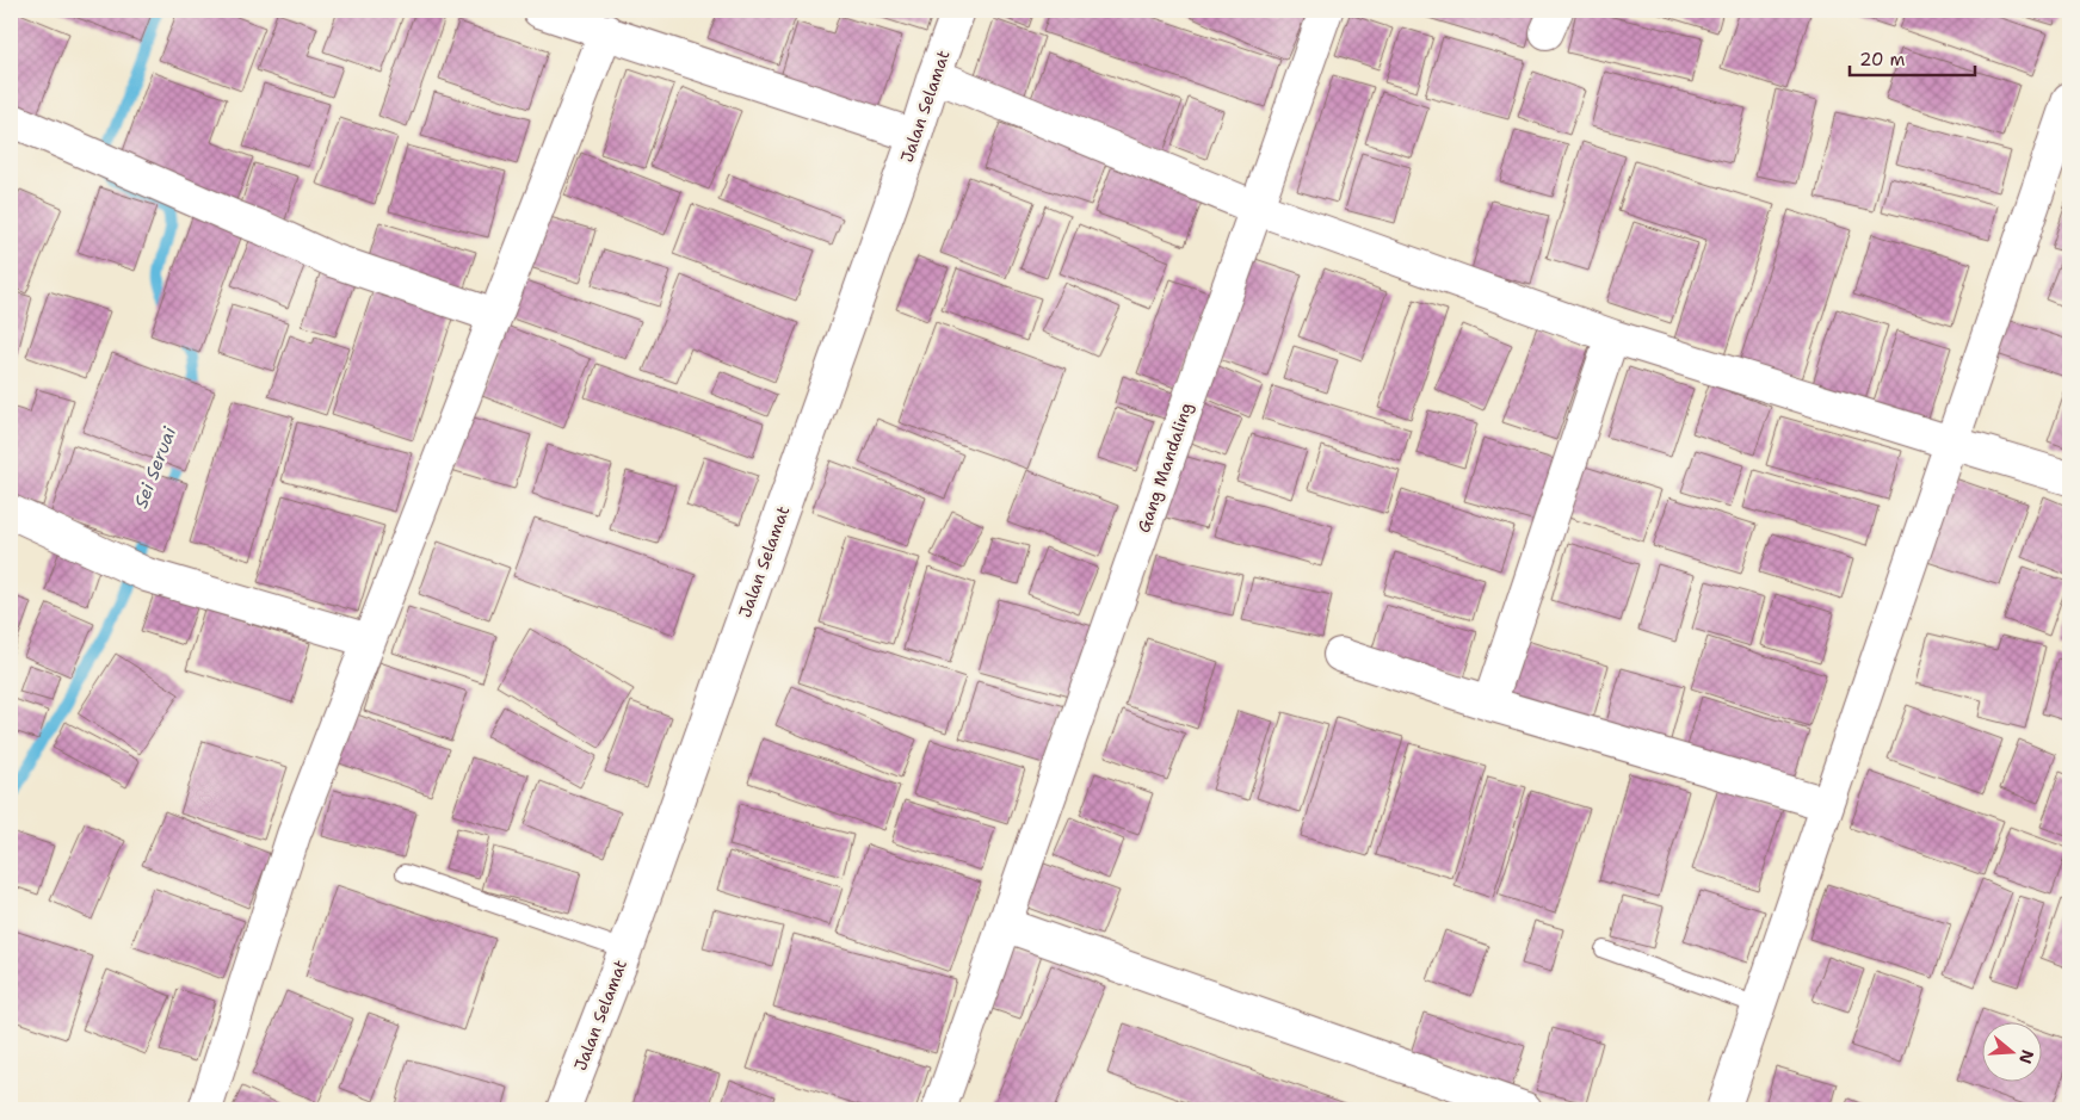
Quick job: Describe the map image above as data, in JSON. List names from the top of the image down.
{
  "streets": {
    "street": ["Jalan Selamat", "Gang Mandaling"]
  },
  "water": ["Sei Seruai"],
  "scale_bar": "20 m",
  "north": "right"
}
